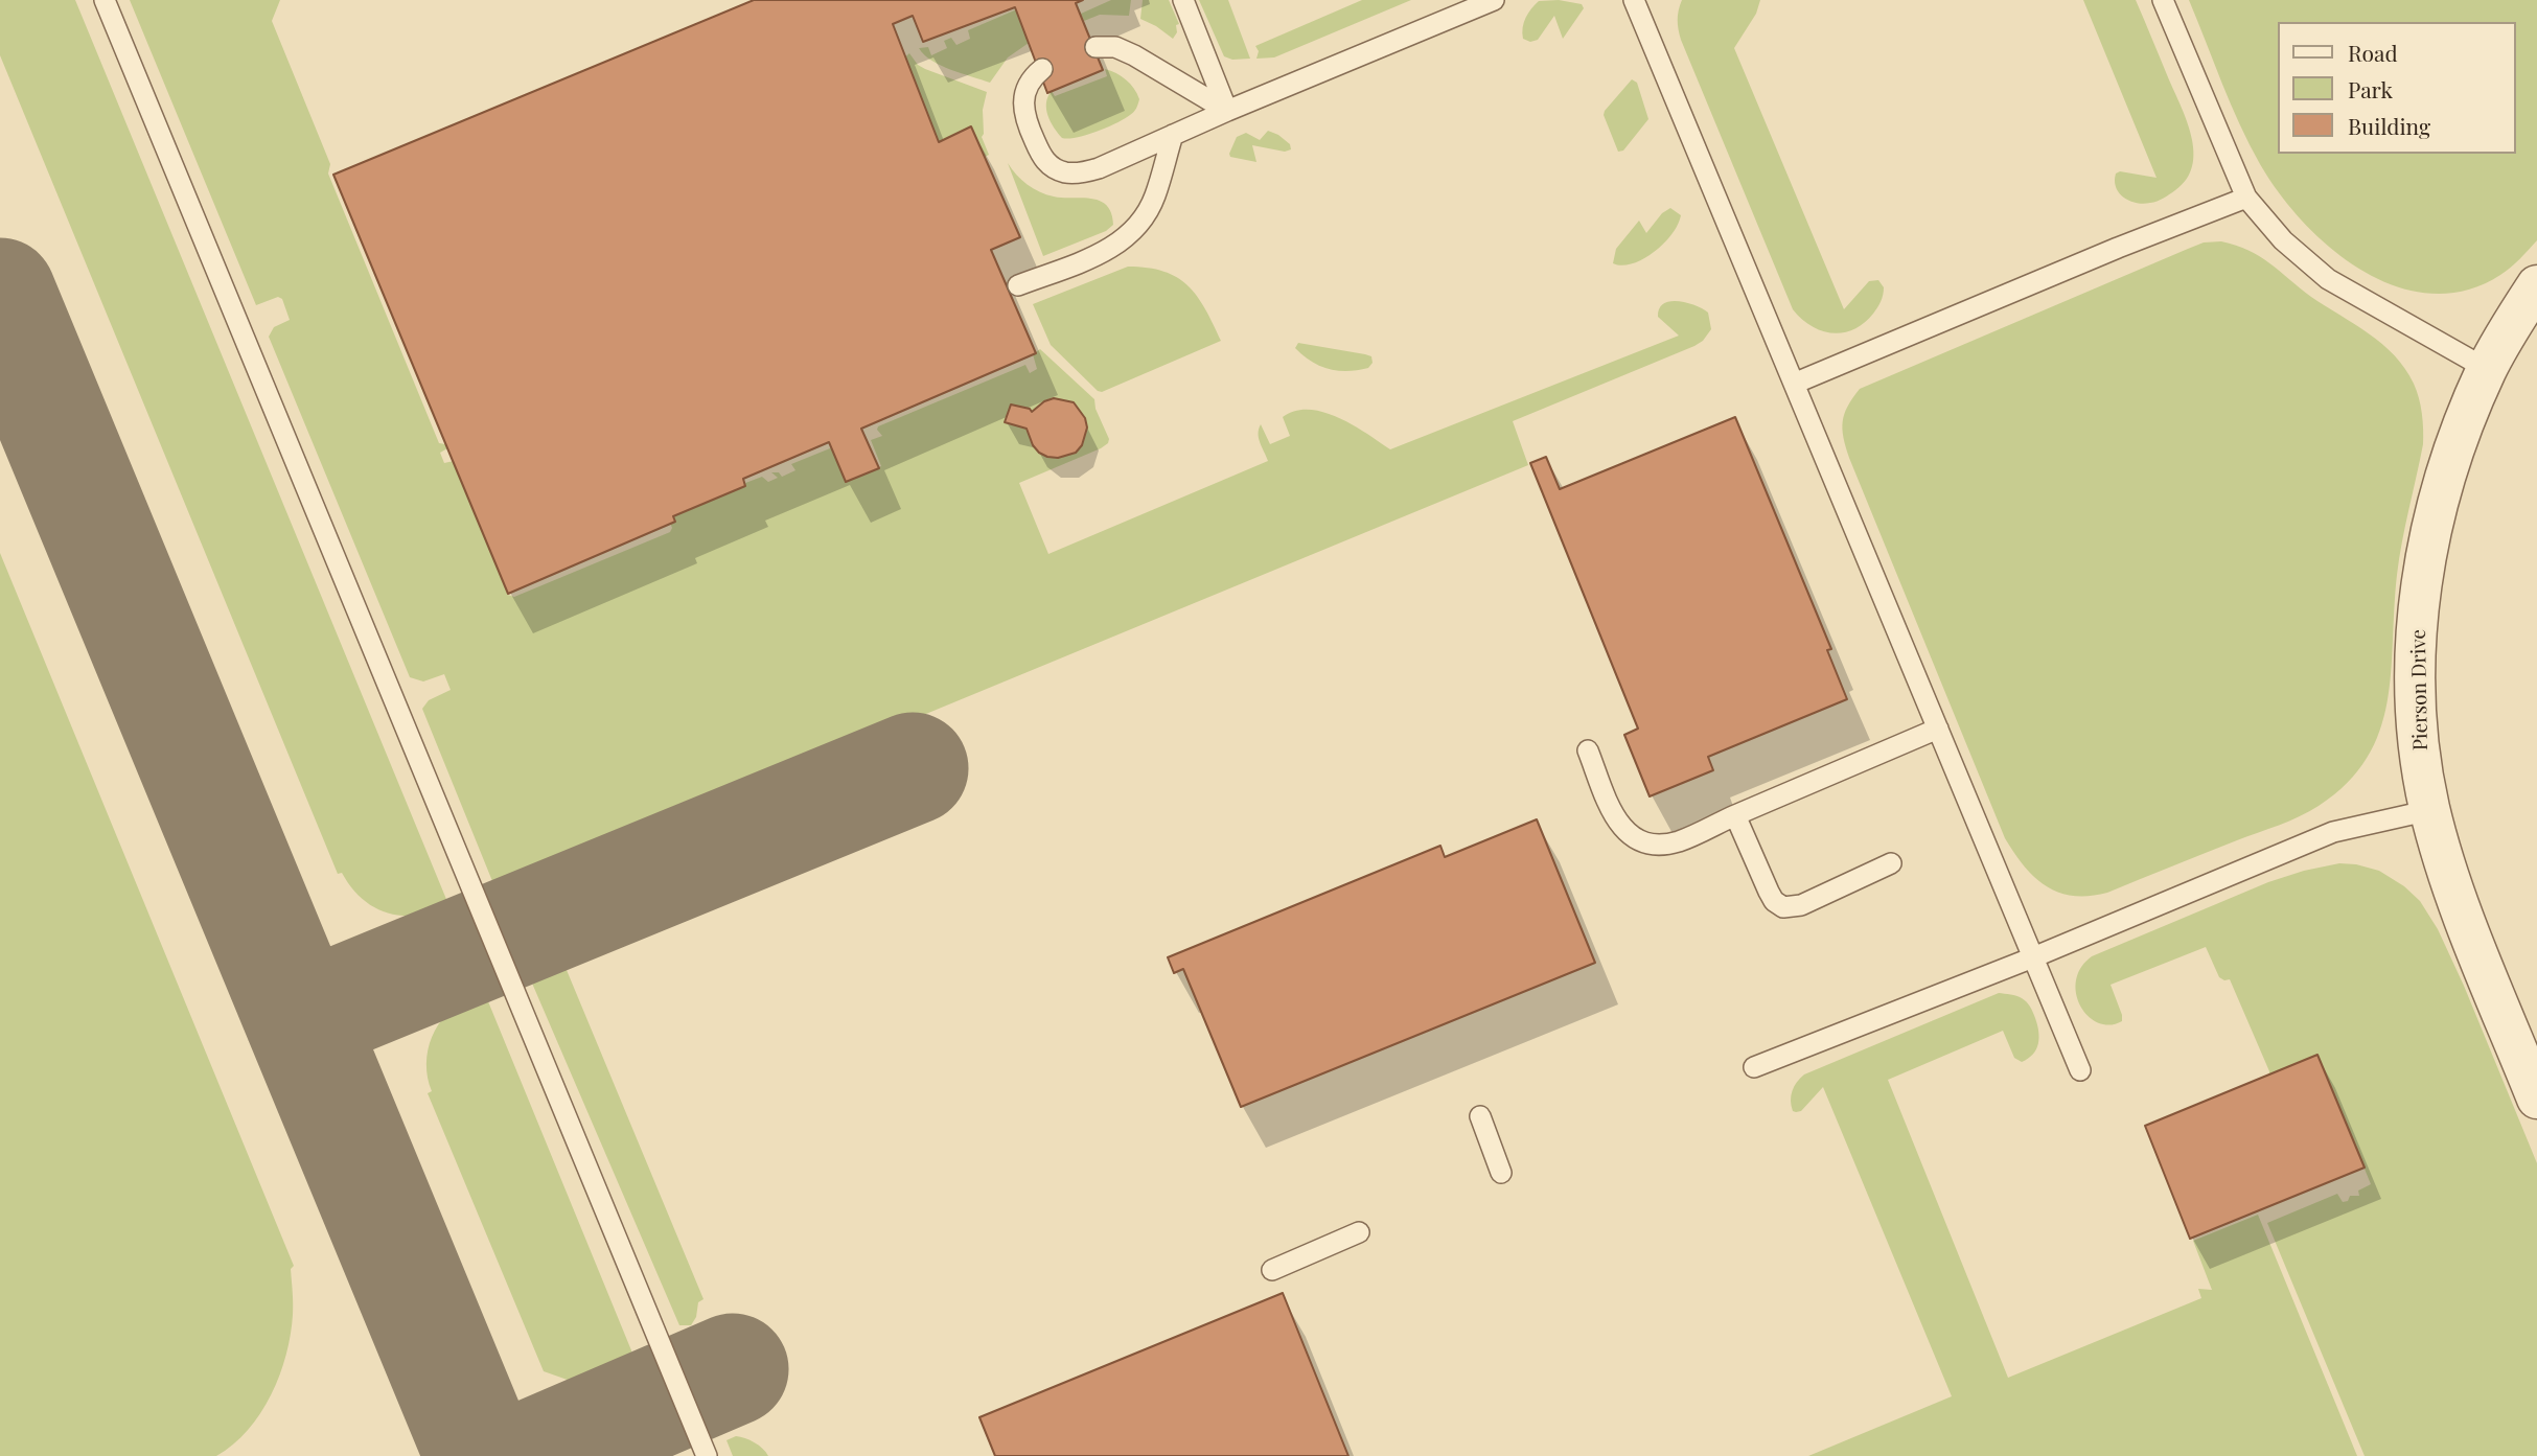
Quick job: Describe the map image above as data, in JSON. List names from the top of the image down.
{
  "streets": {
    "street": ["Pierson Drive"]
  },
  "legend": ["Road", "Park", "Building"]
}
